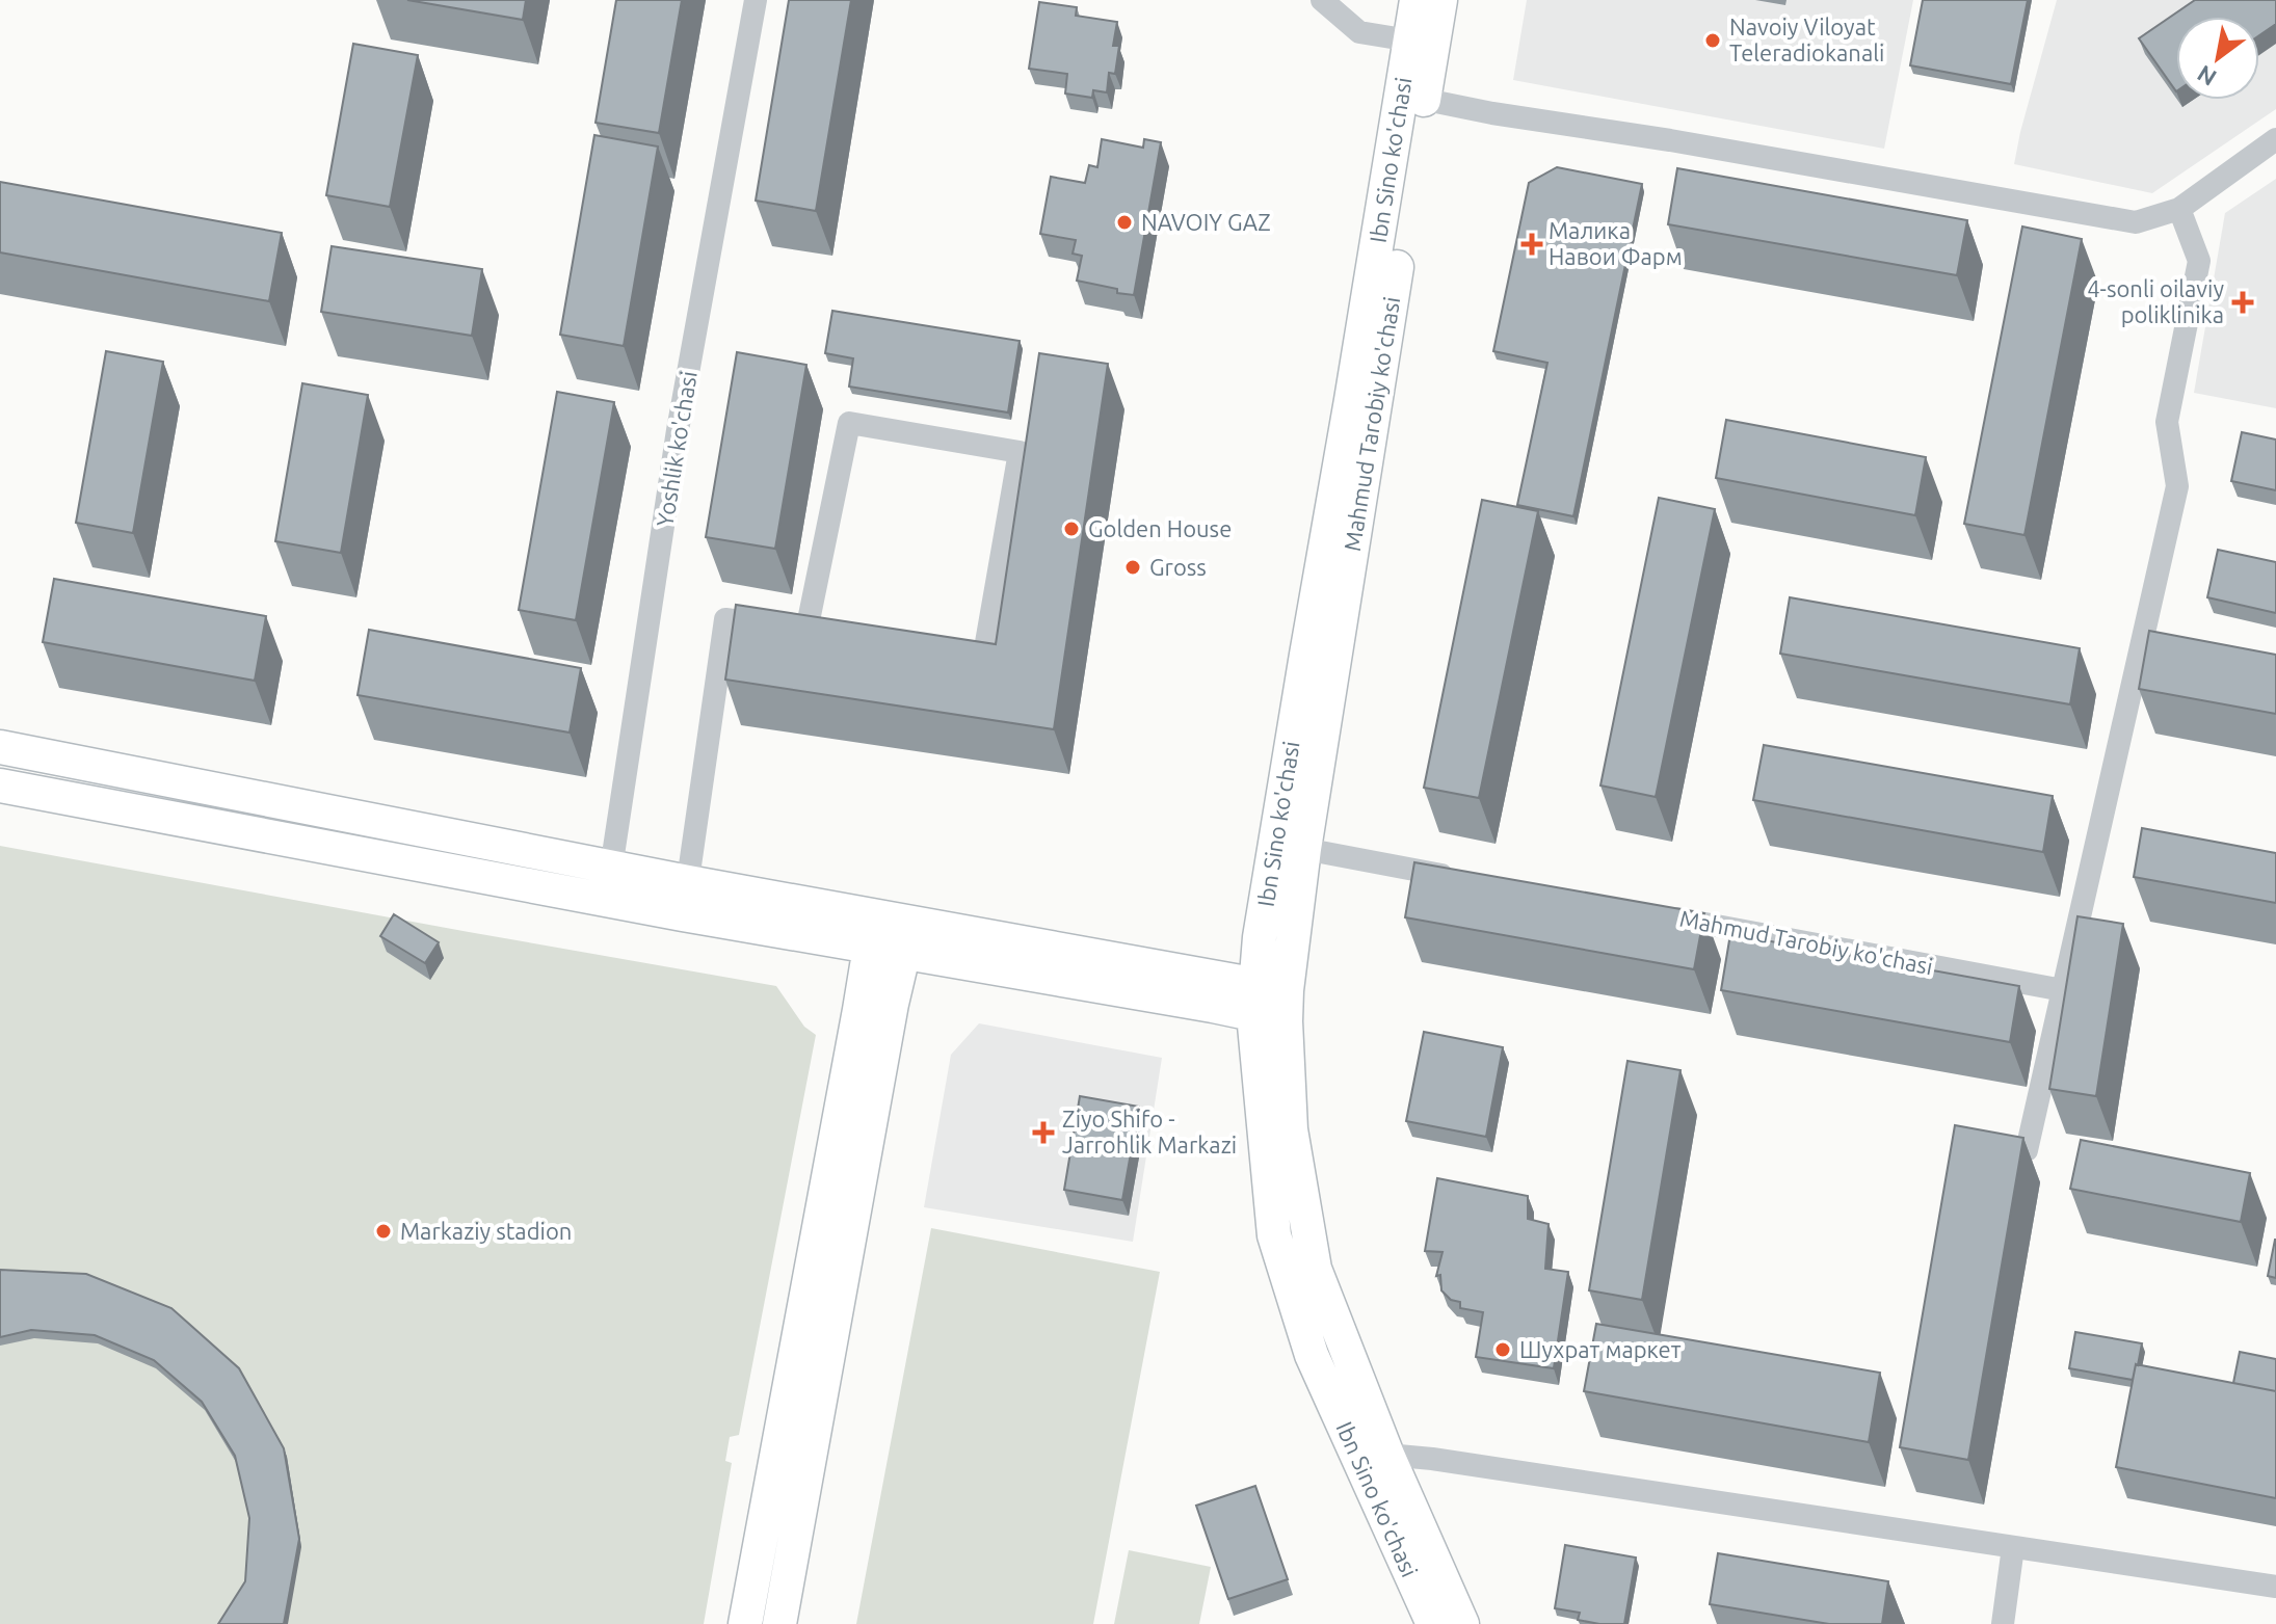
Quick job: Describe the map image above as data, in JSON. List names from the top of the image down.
{
  "streets": {
    "street": ["Ibn Sino ko'chasi", "Mahmud Tarobiy ko'chasi", "Yoshlik ko'chasi"]
  },
  "crossings": [
    ["Ibn Sino ko'chasi", "Mahmud Tarobiy ko'chasi"]
  ],
  "places": {
    "other": [
      "Navoiy Viloyat Teleradiokanali",
      "NAVOIY GAZ",
      "Golden House",
      "Gross",
      "Markaziy stadion",
      "Шухрат маркет"
    ],
    "health": ["Малика Навои Фарм", "4-sonli oilaviy poliklinika", "Ziyo Shifo - Jarrohlik Markazi"]
  },
  "north": "bottom left"
}
